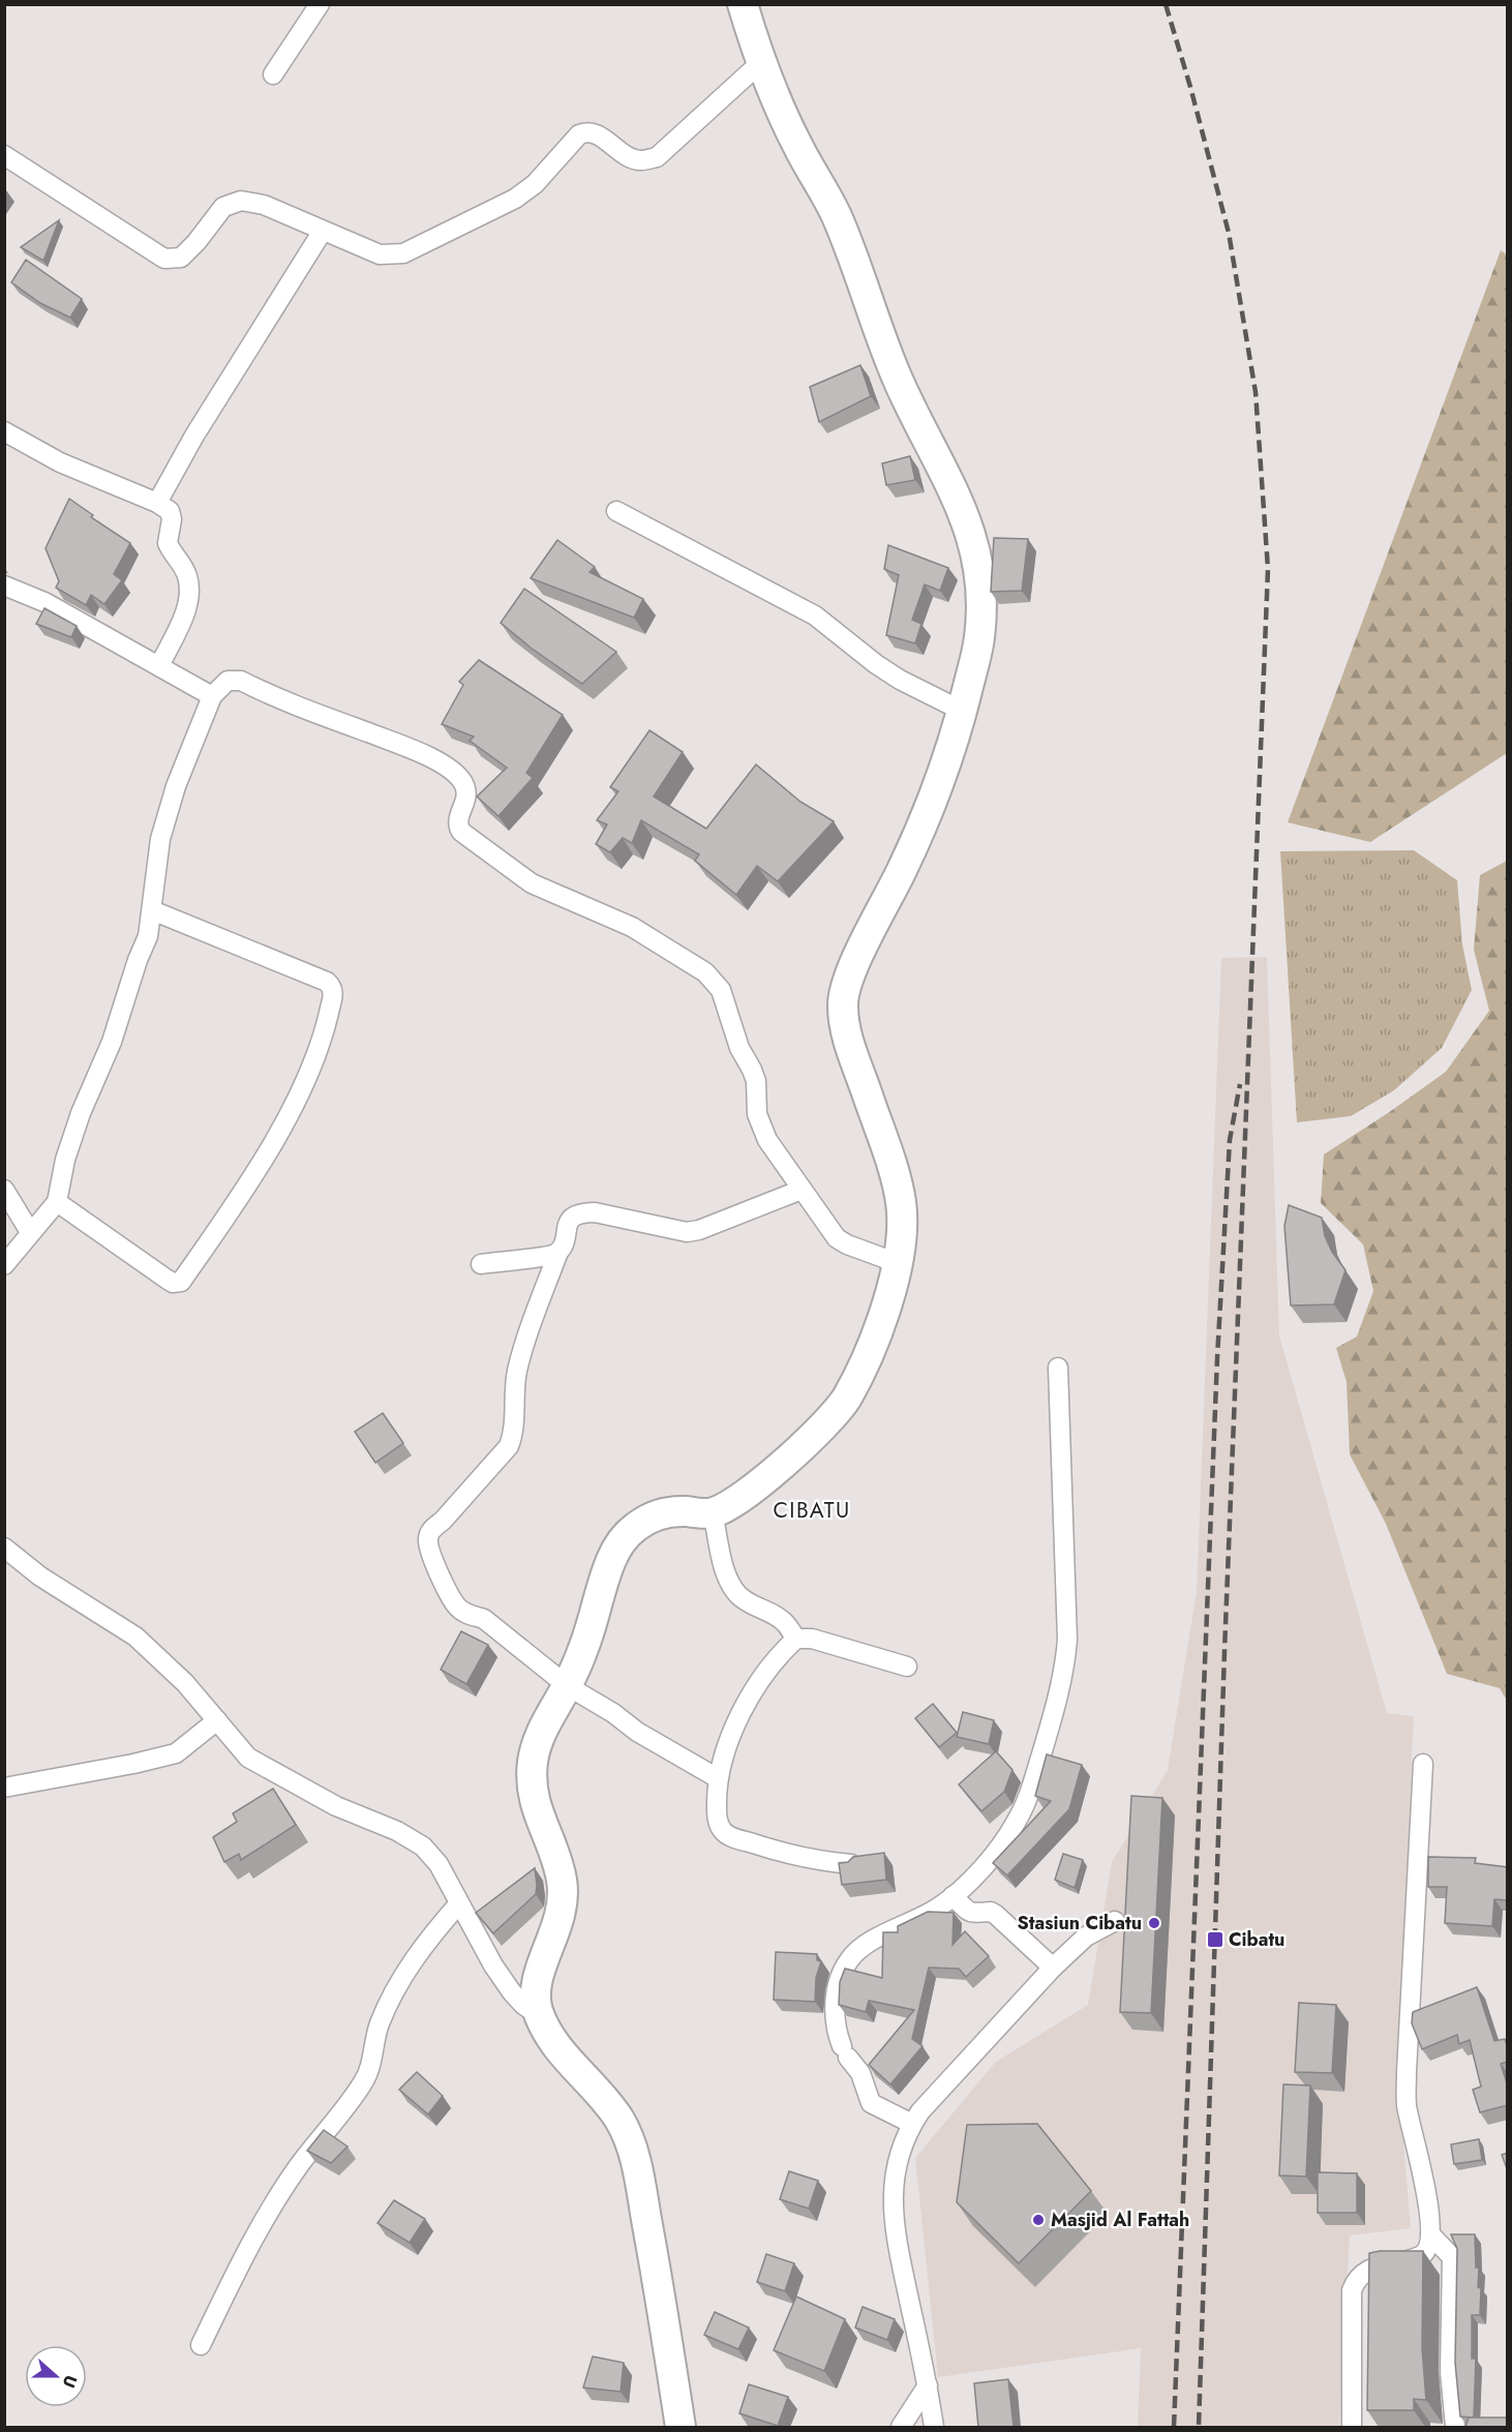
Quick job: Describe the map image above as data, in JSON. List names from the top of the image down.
{
  "districts": ["CIBATU"],
  "places": {
    "other": ["Stasiun Cibatu", "Masjid Al Fattah"],
    "transit": ["Cibatu"]
  },
  "north": "right"
}
